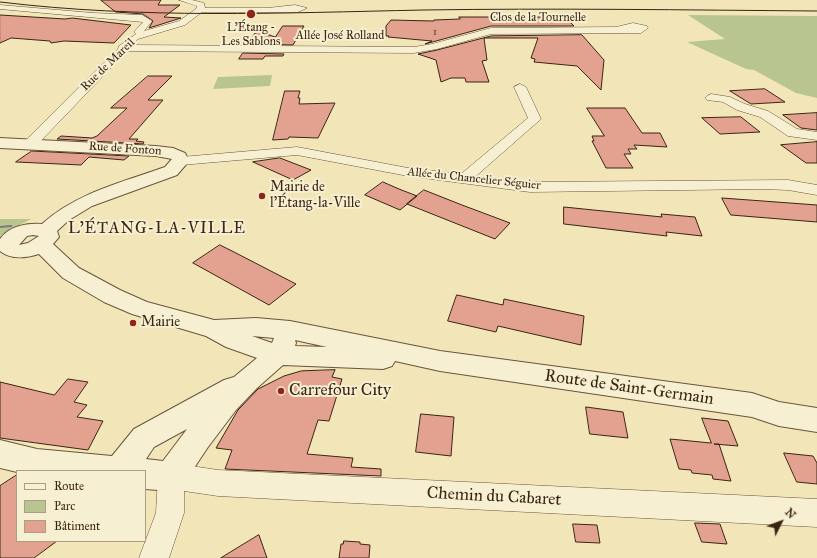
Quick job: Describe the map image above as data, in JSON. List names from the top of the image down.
{
  "streets": {
    "street": [
      "Clos de la Tournelle",
      "Allée José Rolland",
      "Rue de Mareil",
      "Rue de Fonton",
      "Allée du Chancelier Séguier",
      "Route de Saint-Germain",
      "Chemin du Cabaret"
    ]
  },
  "crossings": [
    ["Clos de la Tournelle", "Allée José Rolland"],
    ["Allée José Rolland", "Rue de Mareil"],
    ["Rue de Mareil", "Rue de Fonton"],
    ["Rue de Fonton", "Allée du Chancelier Séguier"]
  ],
  "districts": ["L'ÉTANG-LA-VILLE"],
  "places": [
    "L'Étang - Les Sablons",
    "Mairie de l'Étang-la-Ville",
    "Mairie",
    "Carrefour City"
  ],
  "house_numbers": ["1"],
  "legend": ["Route", "Parc", "Bâtiment"],
  "north": "top right"
}
